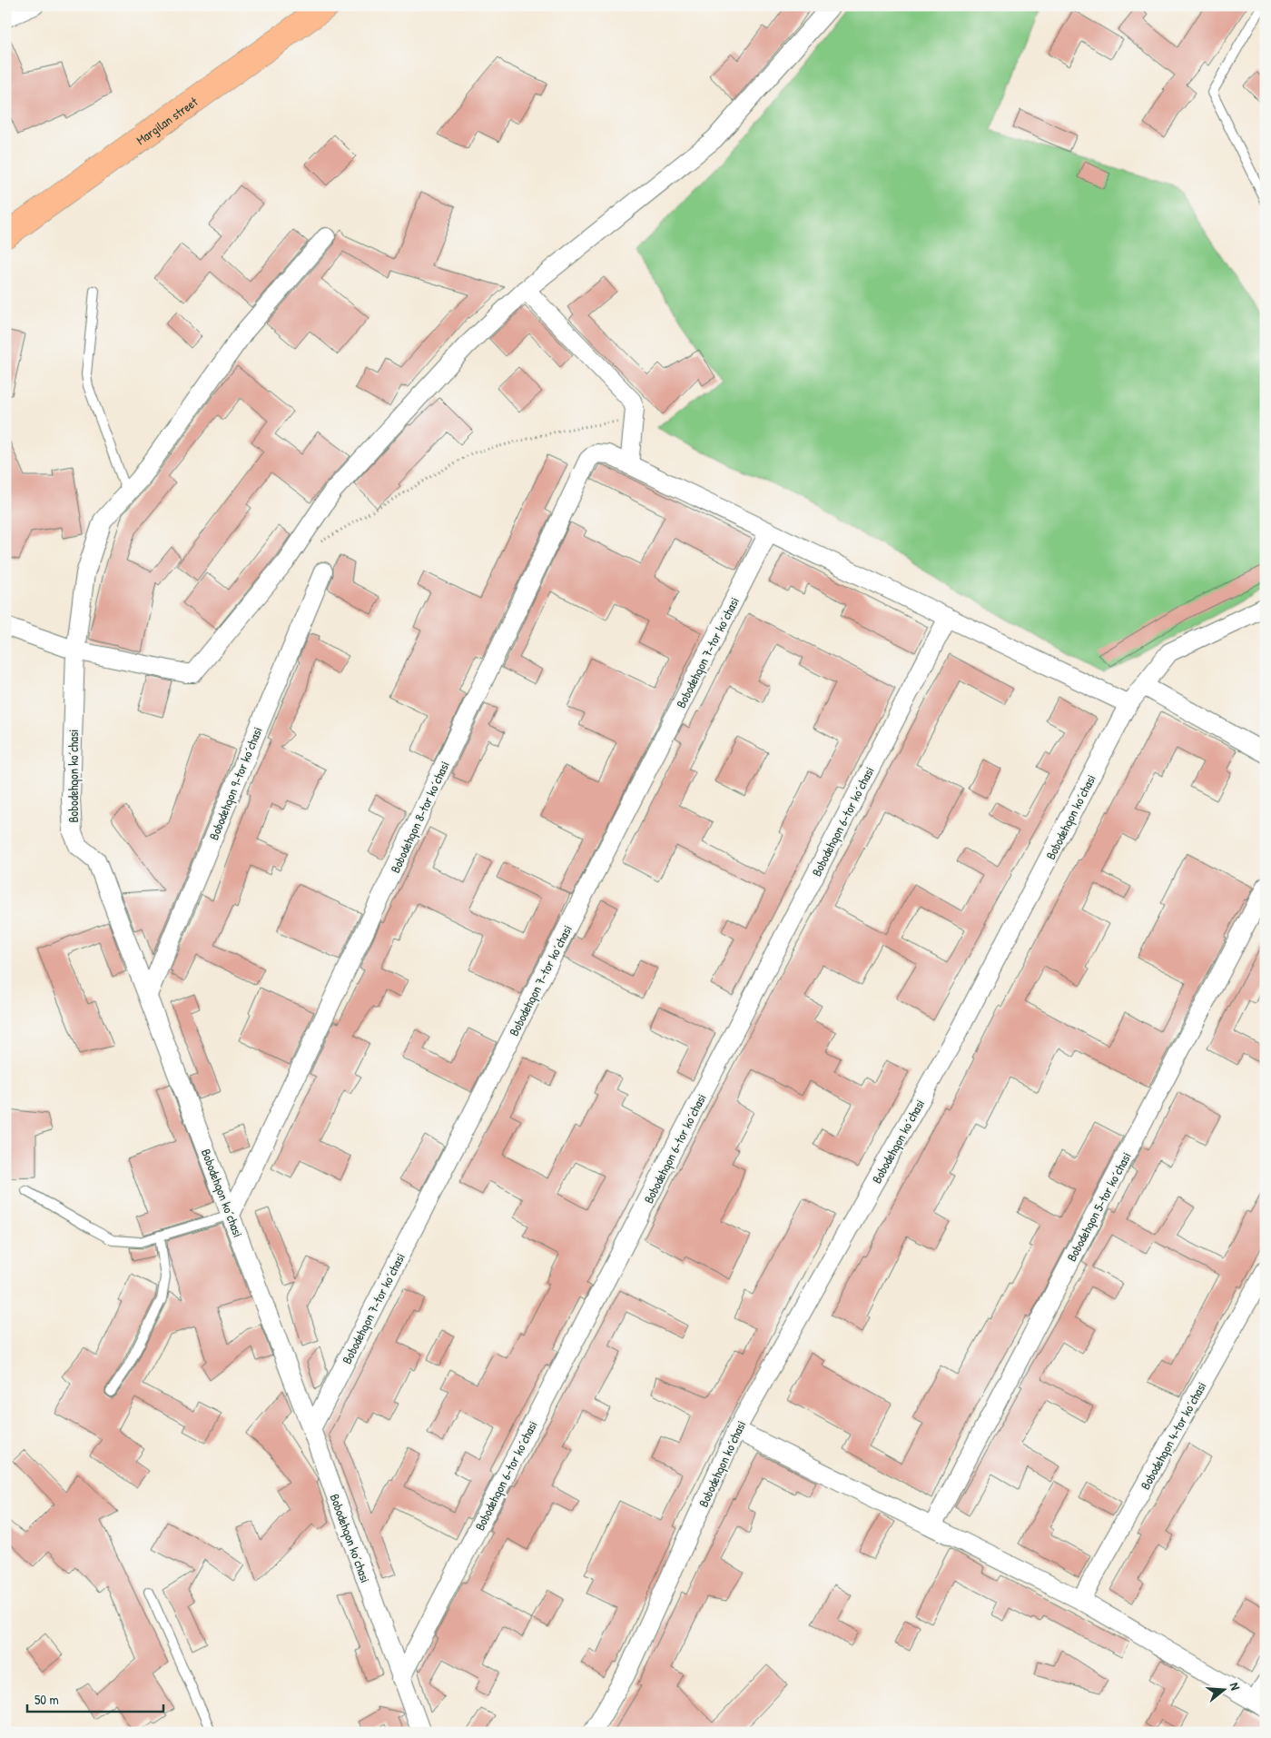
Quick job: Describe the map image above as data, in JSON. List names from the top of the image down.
{
  "streets": {
    "main road": ["Margilan street"],
    "street": [
      "Bobodehqon 7-tor koʼchasi",
      "Bobodehqon koʼchasi",
      "Bobodehqon 9-tor koʼchasi",
      "Bobodehqon 8-tor koʼchasi",
      "Bobodehqon 6-tor koʼchasi",
      "Bobodehqon 5-tor koʼchasi",
      "Bobodehqon 4-tor koʼchasi"
    ]
  },
  "crossings": [
    ["Bobodehqon 7-tor koʼchasi", "Bobodehqon koʼchasi"],
    ["Bobodehqon 7-tor koʼchasi", "Bobodehqon 8-tor koʼchasi"],
    ["Bobodehqon koʼchasi", "Bobodehqon 9-tor koʼchasi"],
    ["Bobodehqon koʼchasi", "Bobodehqon 8-tor koʼchasi"],
    ["Bobodehqon koʼchasi", "Bobodehqon 6-tor koʼchasi"],
    ["Bobodehqon 8-tor koʼchasi", "Bobodehqon 6-tor koʼchasi"]
  ],
  "scale_bar": "50 m",
  "north": "right"
}
